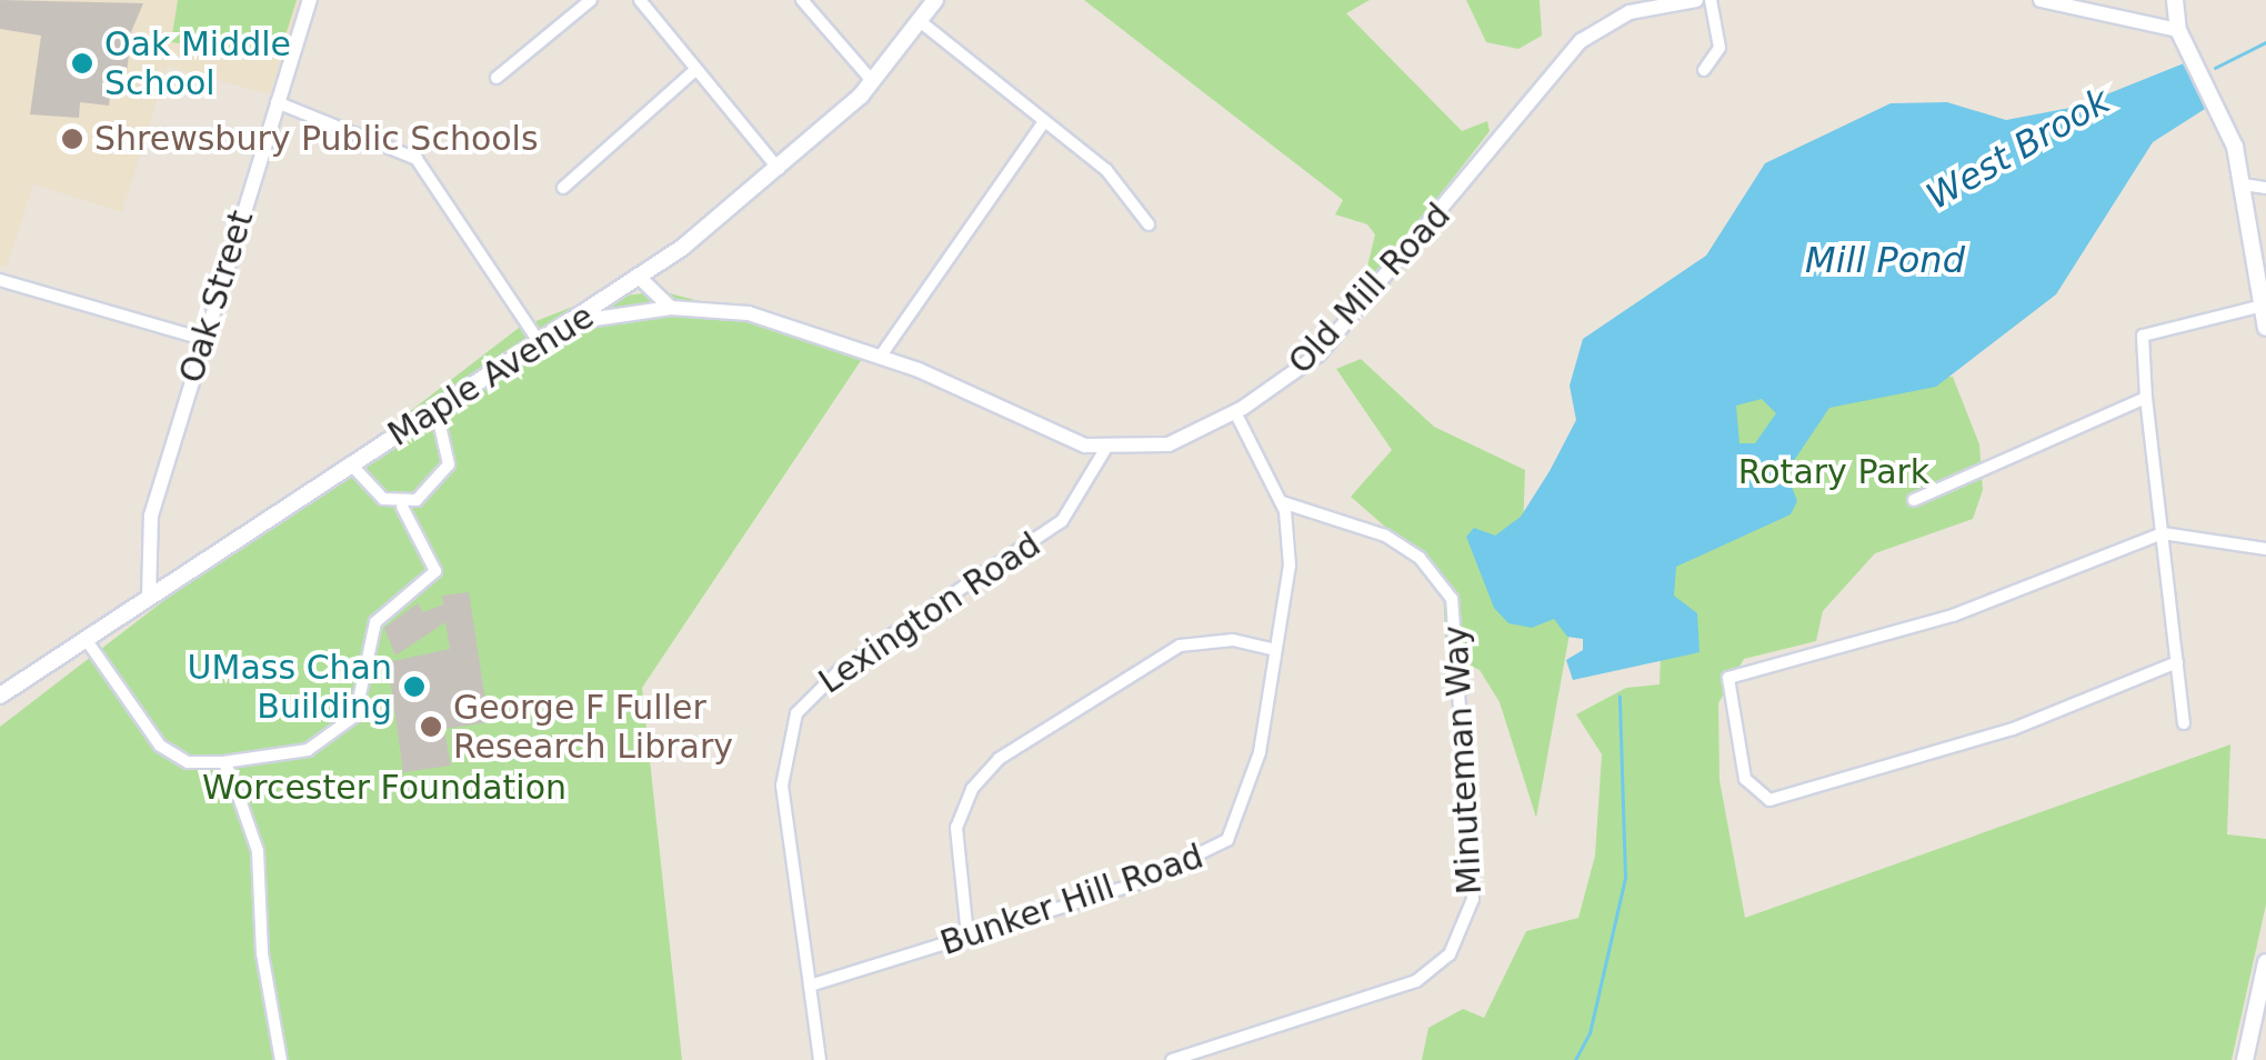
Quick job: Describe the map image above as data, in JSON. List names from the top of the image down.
{
  "streets": {
    "main road": ["Maple Avenue"],
    "street": [
      "Old Mill Road",
      "Oak Street",
      "Lexington Road",
      "Minuteman Way",
      "Bunker Hill Road"
    ]
  },
  "crossings": [
    ["Old Mill Road", "Maple Avenue"],
    ["Old Mill Road", "Lexington Road"],
    ["Old Mill Road", "Bunker Hill Road"],
    ["Oak Street", "Maple Avenue"],
    ["Lexington Road", "Bunker Hill Road"],
    ["Minuteman Way", "Bunker Hill Road"]
  ],
  "water": ["West Brook", "Mill Pond"],
  "parks": ["Rotary Park", "Worcester Foundation"],
  "places": [
    "Oak Middle School",
    "Shrewsbury Public Schools",
    "UMass Chan Building",
    "George F Fuller Research Library"
  ]
}
